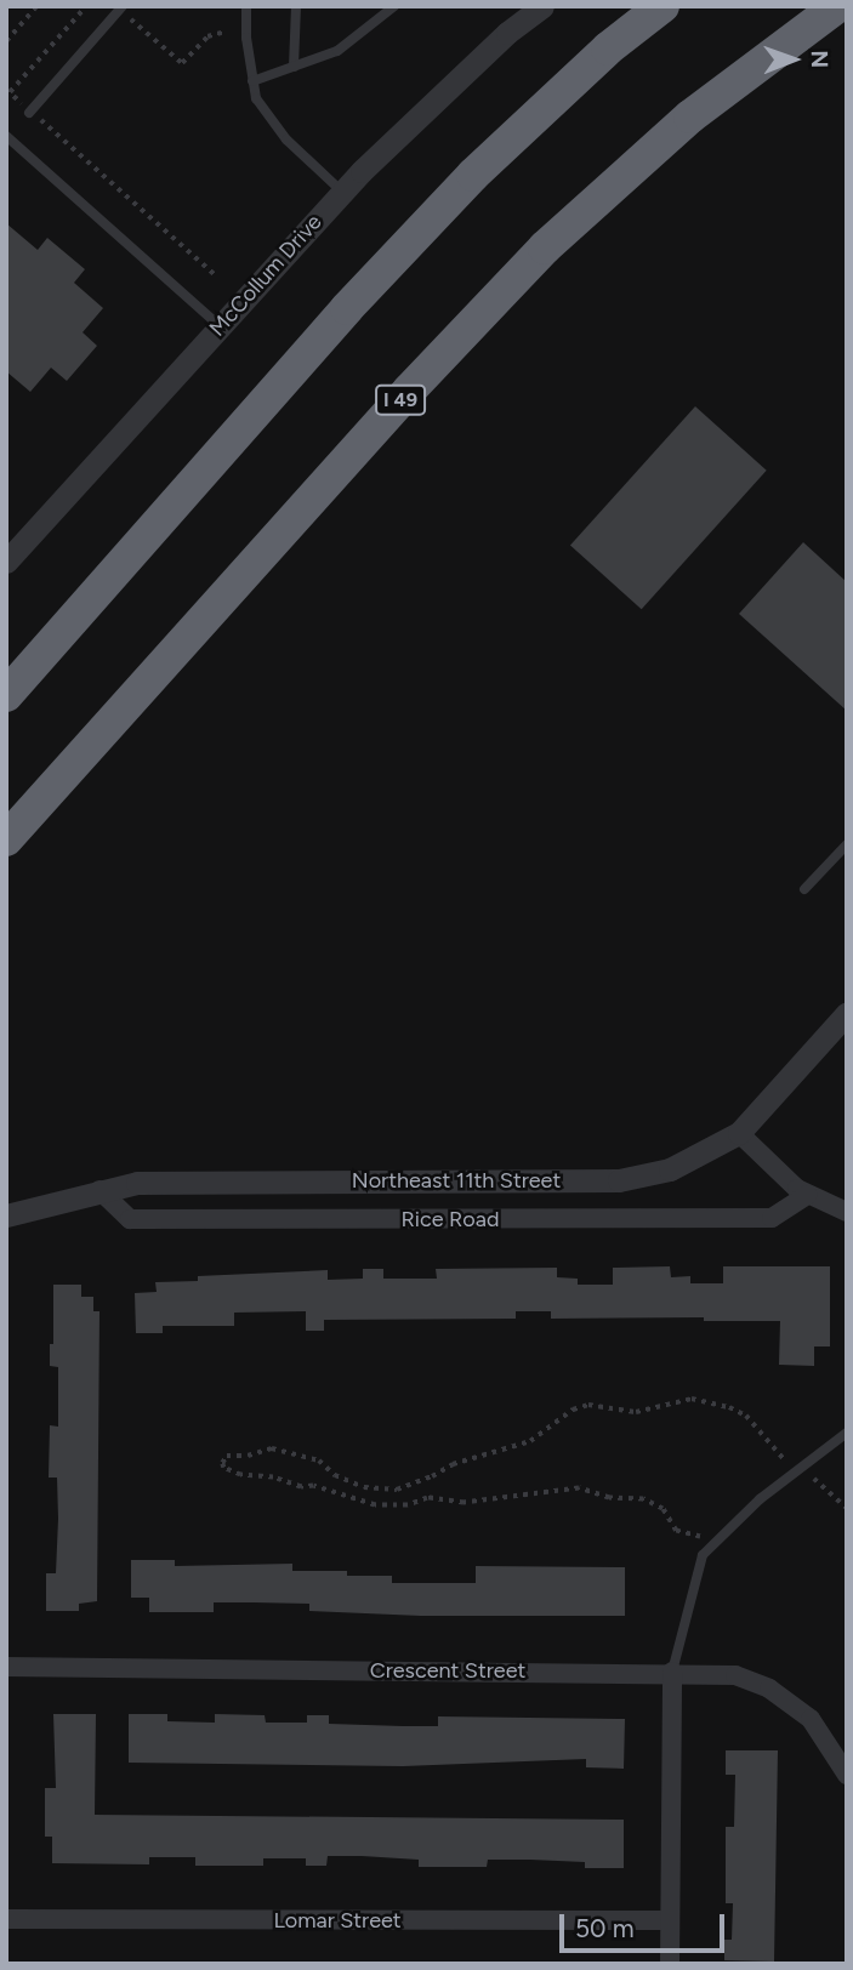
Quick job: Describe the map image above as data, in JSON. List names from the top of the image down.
{
  "streets": {
    "highway": ["I 49"],
    "street": [
      "McCollum Drive",
      "Northeast 11th Street",
      "Rice Road",
      "Crescent Street",
      "Lomar Street"
    ]
  },
  "crossings": [
    ["Northeast 11th Street", "Rice Road"]
  ],
  "scale_bar": "50 m",
  "north": "right"
}
